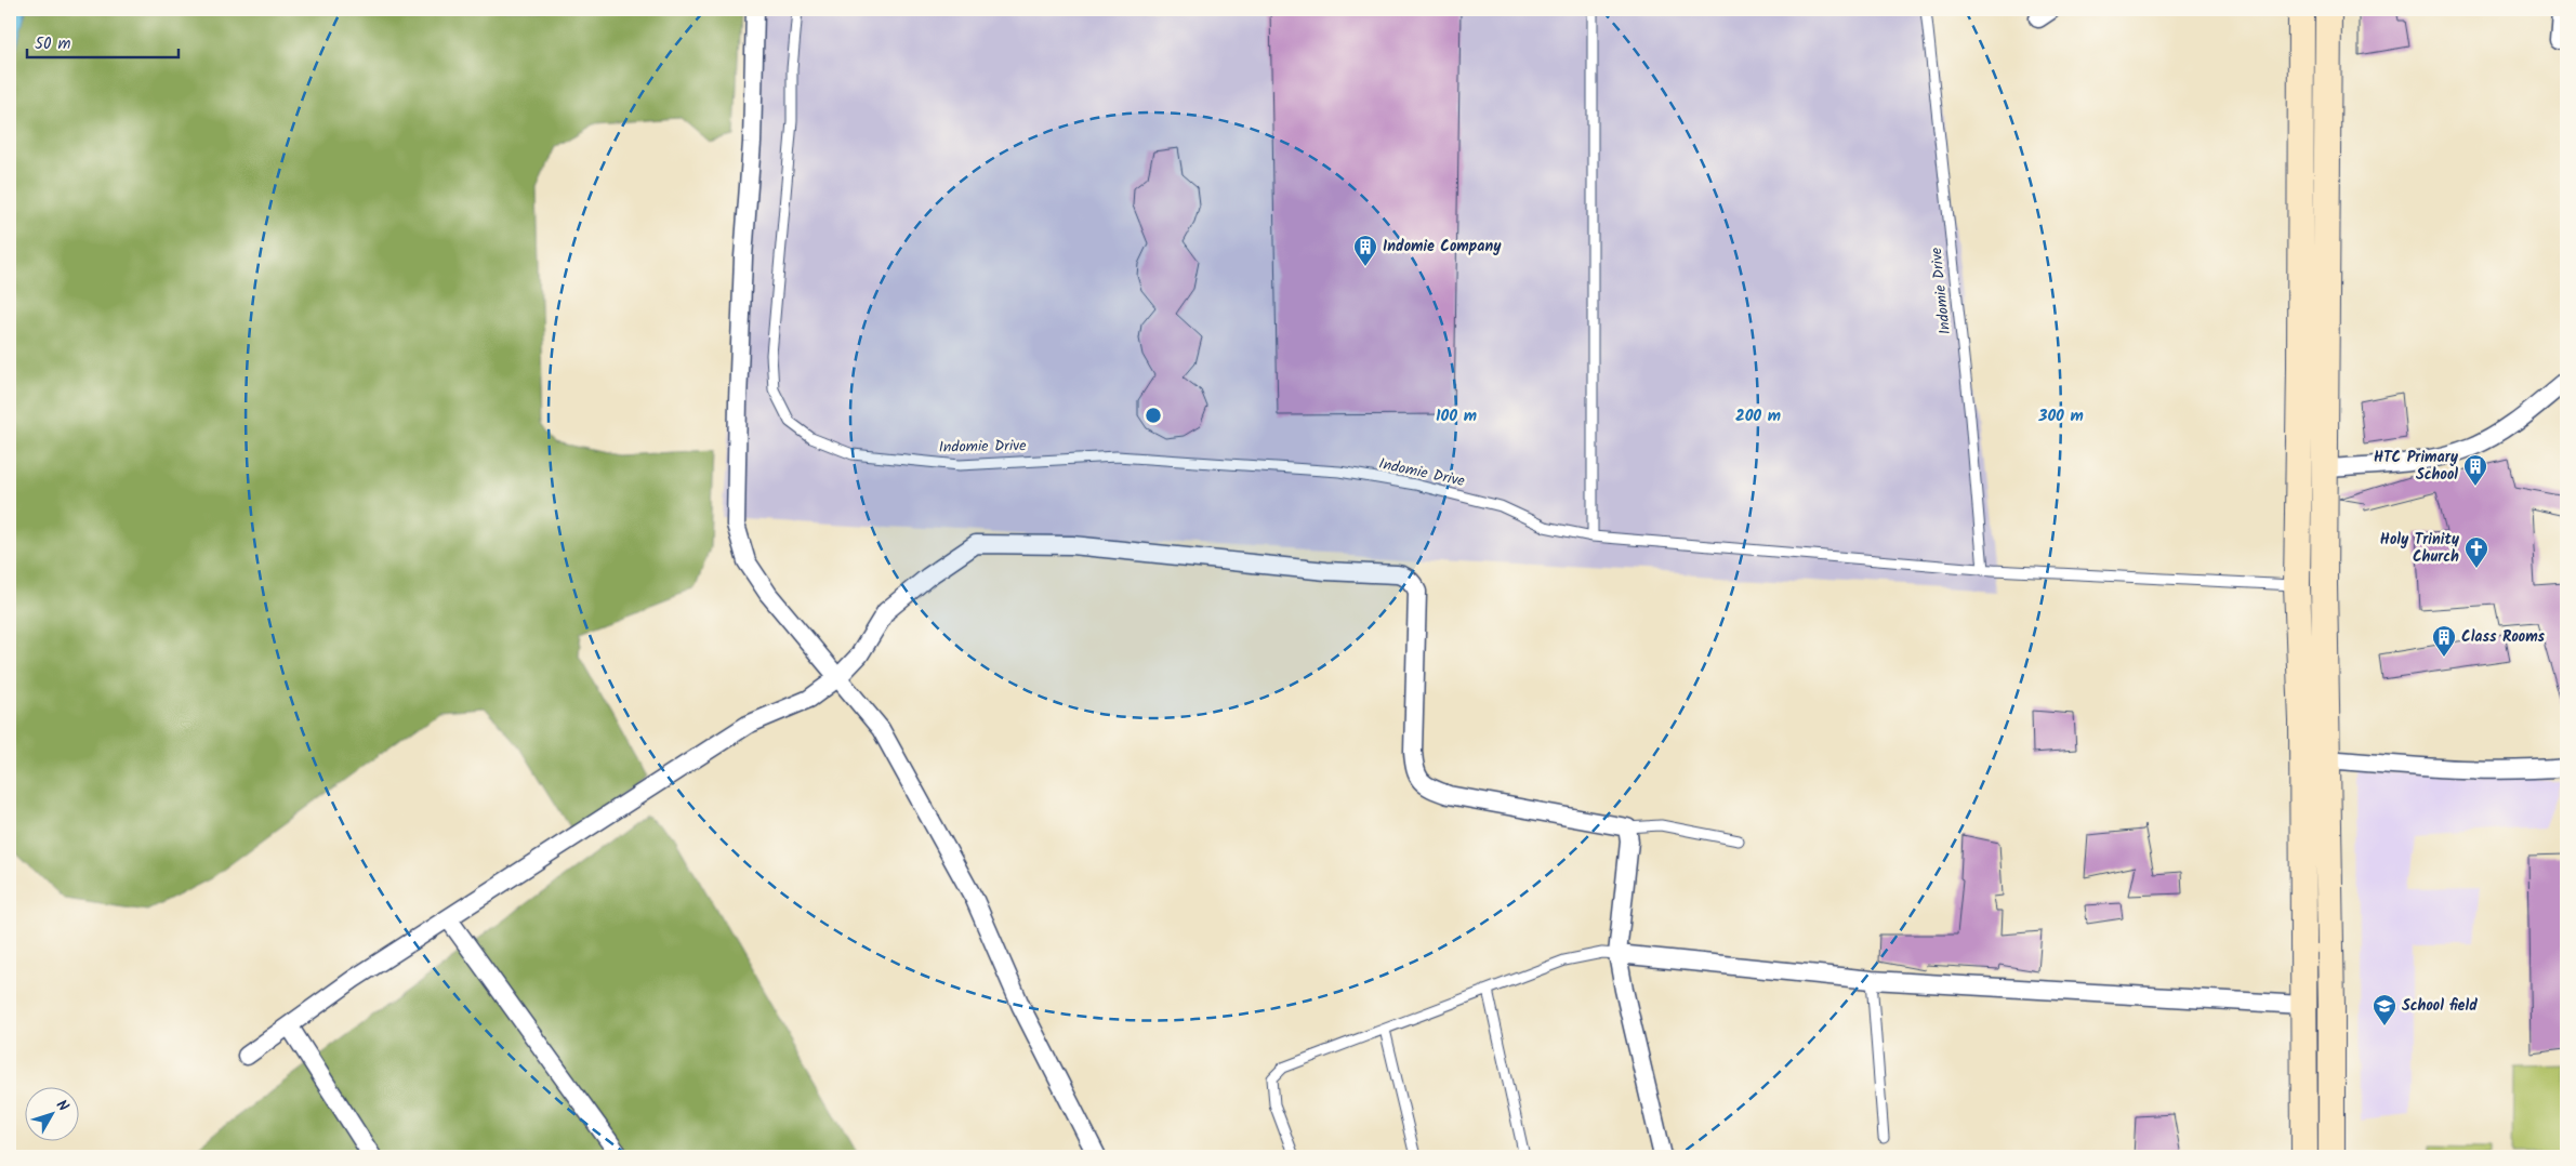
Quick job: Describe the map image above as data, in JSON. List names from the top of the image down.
{
  "streets": {
    "lane": ["Indomie Drive"]
  },
  "places": {
    "building": ["Indomie Company", "HTC Primary School", "Class Rooms"],
    "church": ["Holy Trinity Church"],
    "school or university": ["School field"]
  },
  "scale_bar": "50 m",
  "north": "top right",
  "rings": ["100 m", "200 m", "300 m"]
}
